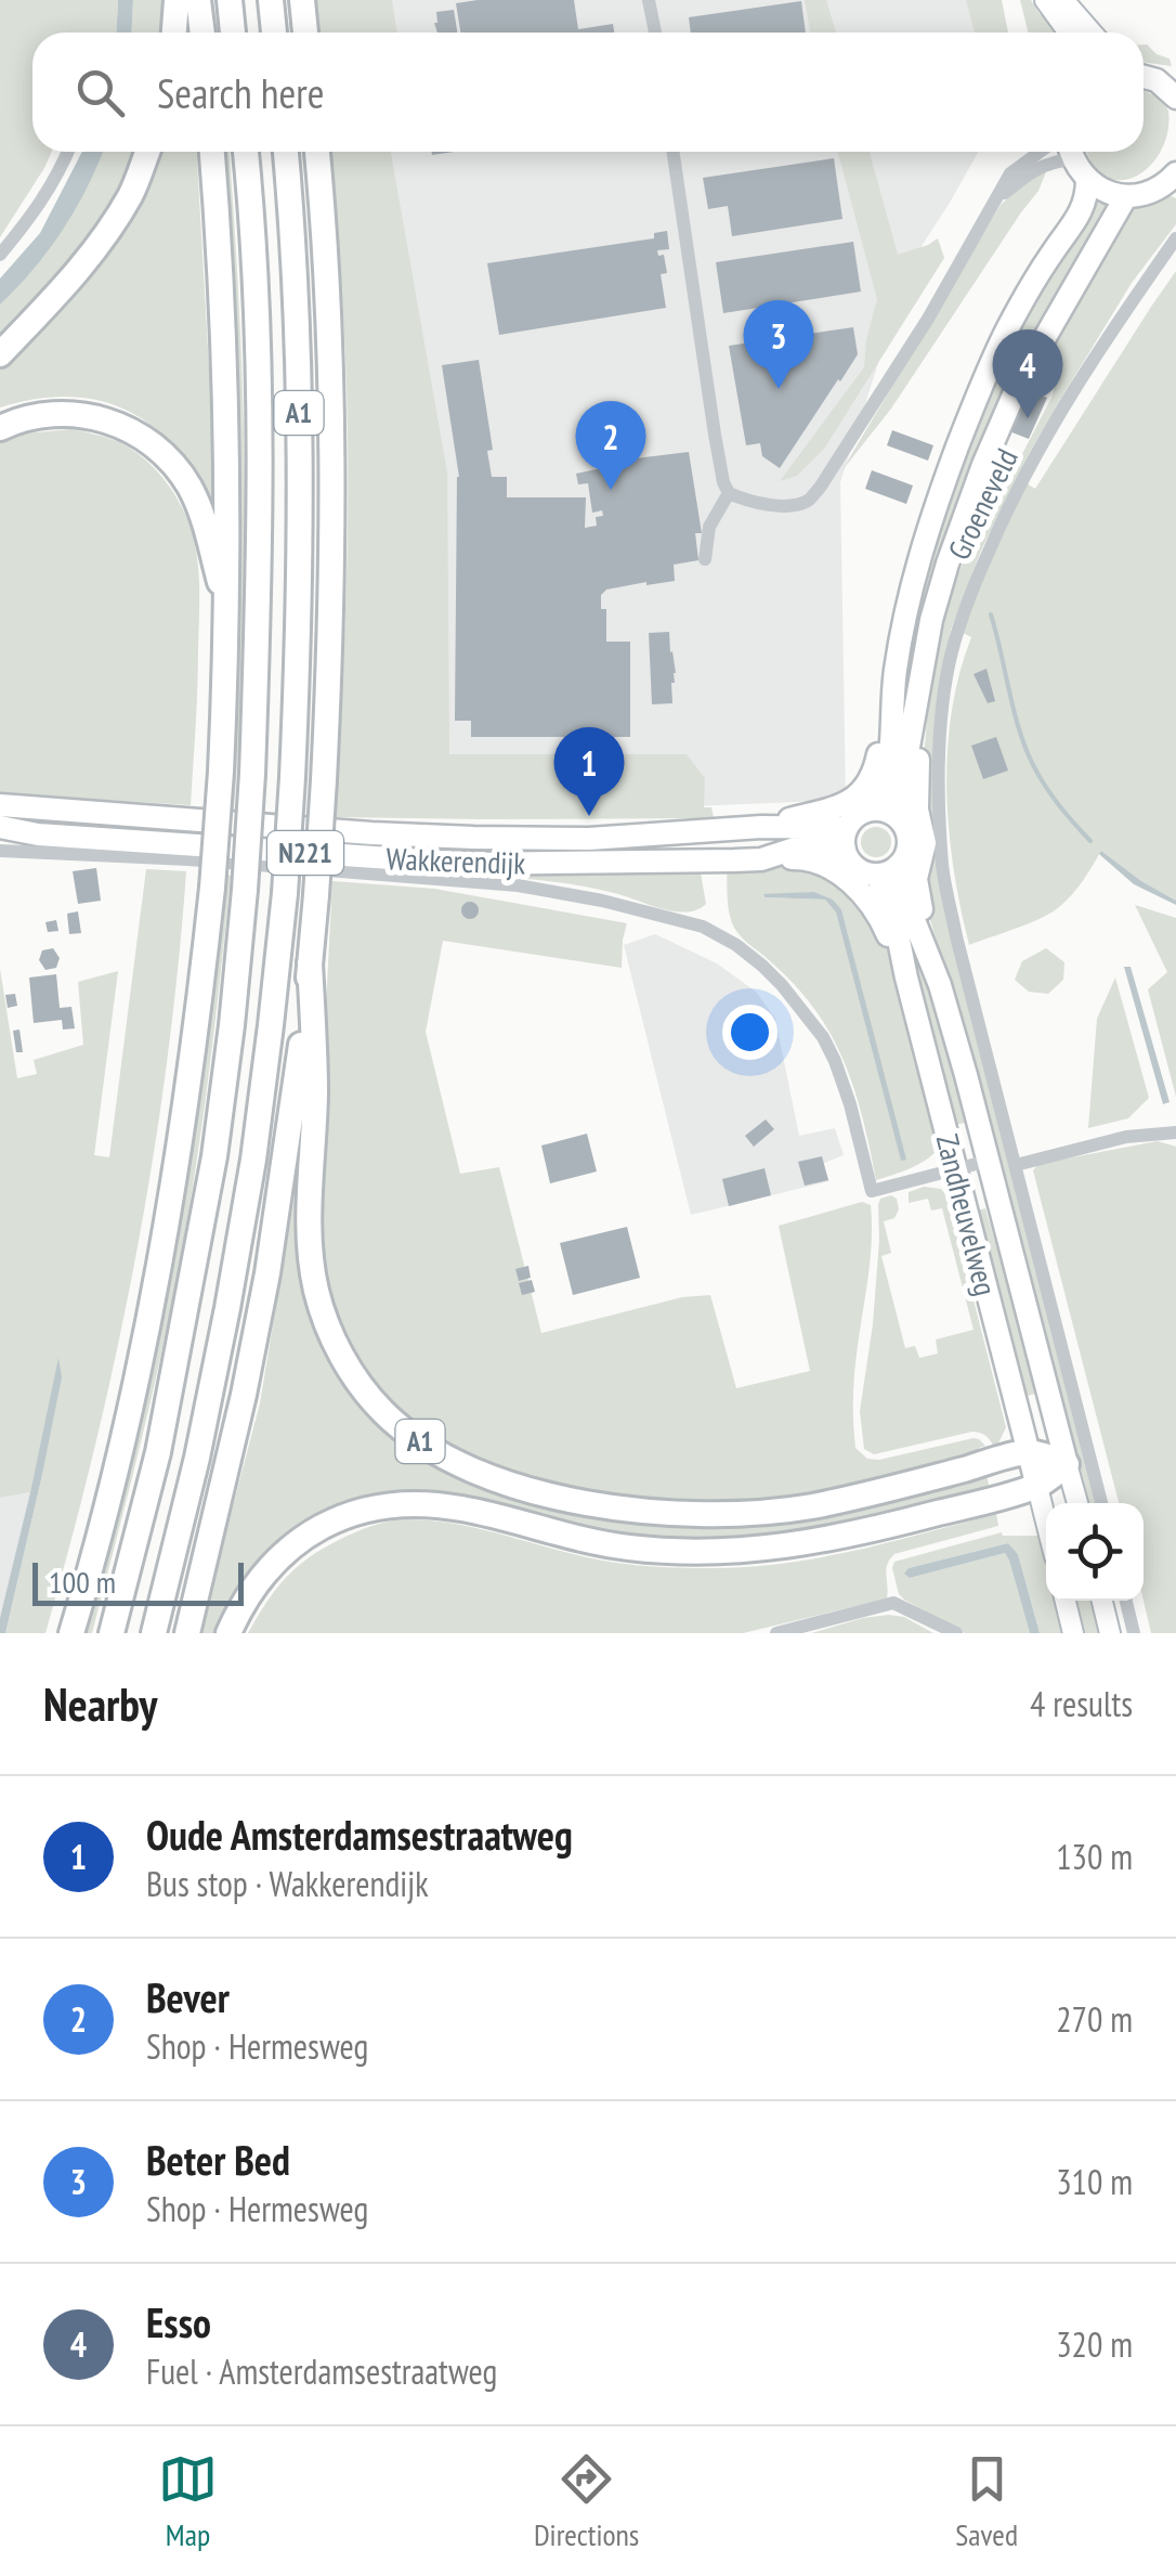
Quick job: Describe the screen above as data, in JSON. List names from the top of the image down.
{
  "streets": {
    "highway": ["A1"],
    "main road": ["N221", "Wakkerendijk", "Zandheuvelweg"],
    "street": ["Groeneveld"]
  },
  "crossings": [
    ["A1", "Zandheuvelweg"],
    ["Groeneveld", "Zandheuvelweg"],
    ["N221", "Wakkerendijk"],
    ["N221", "Zandheuvelweg"],
    ["Wakkerendijk", "Zandheuvelweg"]
  ],
  "scale_bar": "100 m",
  "page": {
    "search": "Search here",
    "pins": [
      "3",
      "4",
      "2",
      "1"
    ],
    "scale": "100 m",
    "heading": ["Nearby", "4 results"],
    "list": [
      {
        "mark": "1",
        "name": "Oude Amsterdamsestraatweg",
        "note": "Bus stop · Wakkerendijk",
        "value": "130 m"
      },
      {
        "mark": "2",
        "name": "Bever",
        "note": "Shop · Hermesweg",
        "value": "270 m"
      },
      {
        "mark": "3",
        "name": "Beter Bed",
        "note": "Shop · Hermesweg",
        "value": "310 m"
      },
      {
        "mark": "4",
        "name": "Esso",
        "note": "Fuel · Amsterdamsestraatweg",
        "value": "320 m"
      }
    ],
    "nav": ["Map", "Directions", "Saved"]
  }
}
